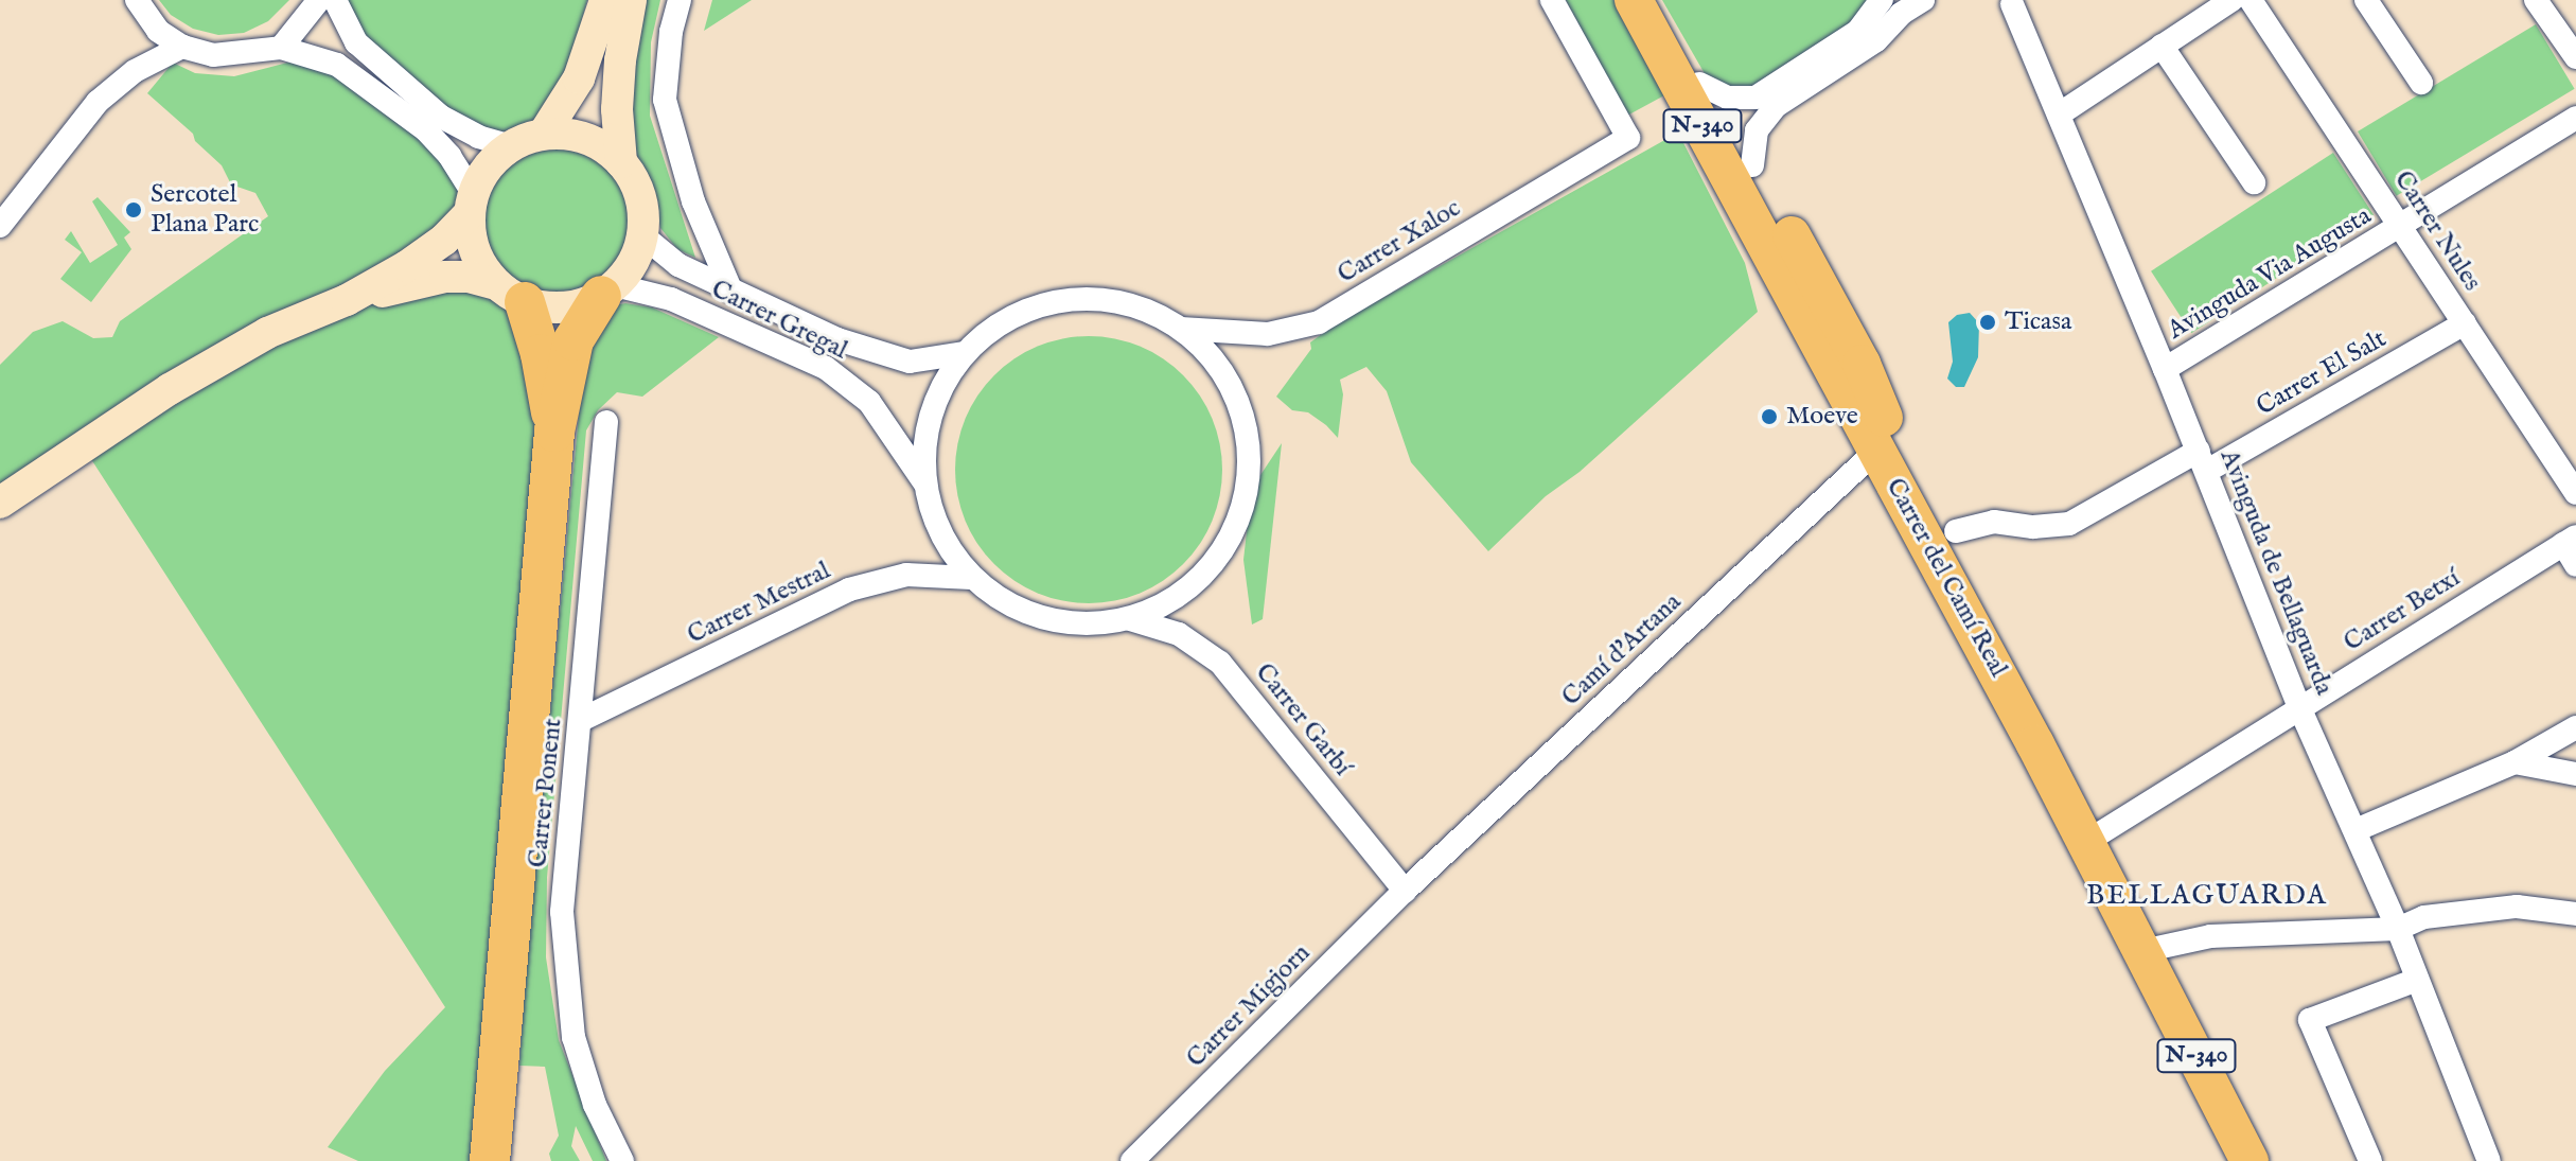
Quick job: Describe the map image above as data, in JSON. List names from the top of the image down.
{
  "streets": {
    "highway": ["N-340", "Carrer del Camí Real"],
    "street": [
      "Carrer Nules",
      "Carrer Xaloc",
      "Avinguda Via Augusta",
      "Carrer Gregal",
      "Carrer El Salt",
      "Avinguda de Bellaguarda",
      "Carrer Mestral",
      "Carrer Betxí",
      "Camí d'Artana",
      "Carrer Garbí",
      "Carrer Ponent",
      "Carrer Migjorn"
    ]
  },
  "crossings": [
    ["Carrer Nules", "Avinguda Via Augusta"],
    ["Carrer Nules", "Carrer El Salt"],
    ["Avinguda Via Augusta", "Avinguda de Bellaguarda"],
    ["Carrer El Salt", "Avinguda de Bellaguarda"],
    ["Avinguda de Bellaguarda", "Carrer Betxí"],
    ["Carrer del Camí Real", "Carrer Betxí"],
    ["Carrer del Camí Real", "Camí d'Artana"],
    ["Carrer Mestral", "Carrer Ponent"],
    ["Camí d'Artana", "Carrer Garbí"],
    ["Camí d'Artana", "Carrer Migjorn"],
    ["Carrer Garbí", "Carrer Migjorn"]
  ],
  "districts": ["BELLAGUARDA"],
  "places": ["Sercotel Plana Parc", "Ticasa", "Moeve"]
}
